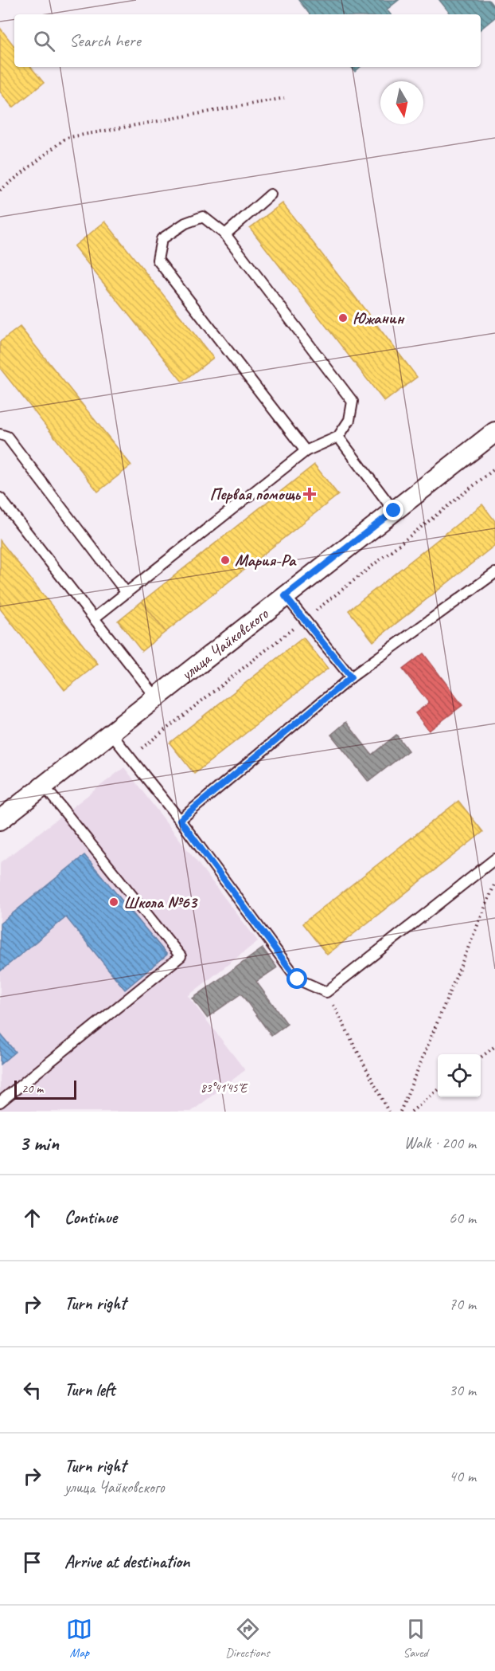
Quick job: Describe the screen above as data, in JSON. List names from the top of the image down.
{
  "streets": {
    "street": ["улица Чайковского"]
  },
  "places": {
    "other": ["Южанин", "Мария-Ра", "Школа №63"],
    "health": ["Первая помощь"]
  },
  "scale_bar": "20 m",
  "north": "bottom",
  "page": {
    "search": "Search here",
    "scale": "20 m",
    "heading": ["3 min", "Walk · 200 m"],
    "list": [
      ["Continue", "60 m"],
      ["Turn right", "70 m"],
      ["Turn left", "30 m"],
      ["Turn right", "улица Чайковского", "40 m"],
      "Arrive at destination"
    ],
    "nav": ["Map", "Directions", "Saved"]
  },
  "coordinates": ["83°41'45\"E"]
}
